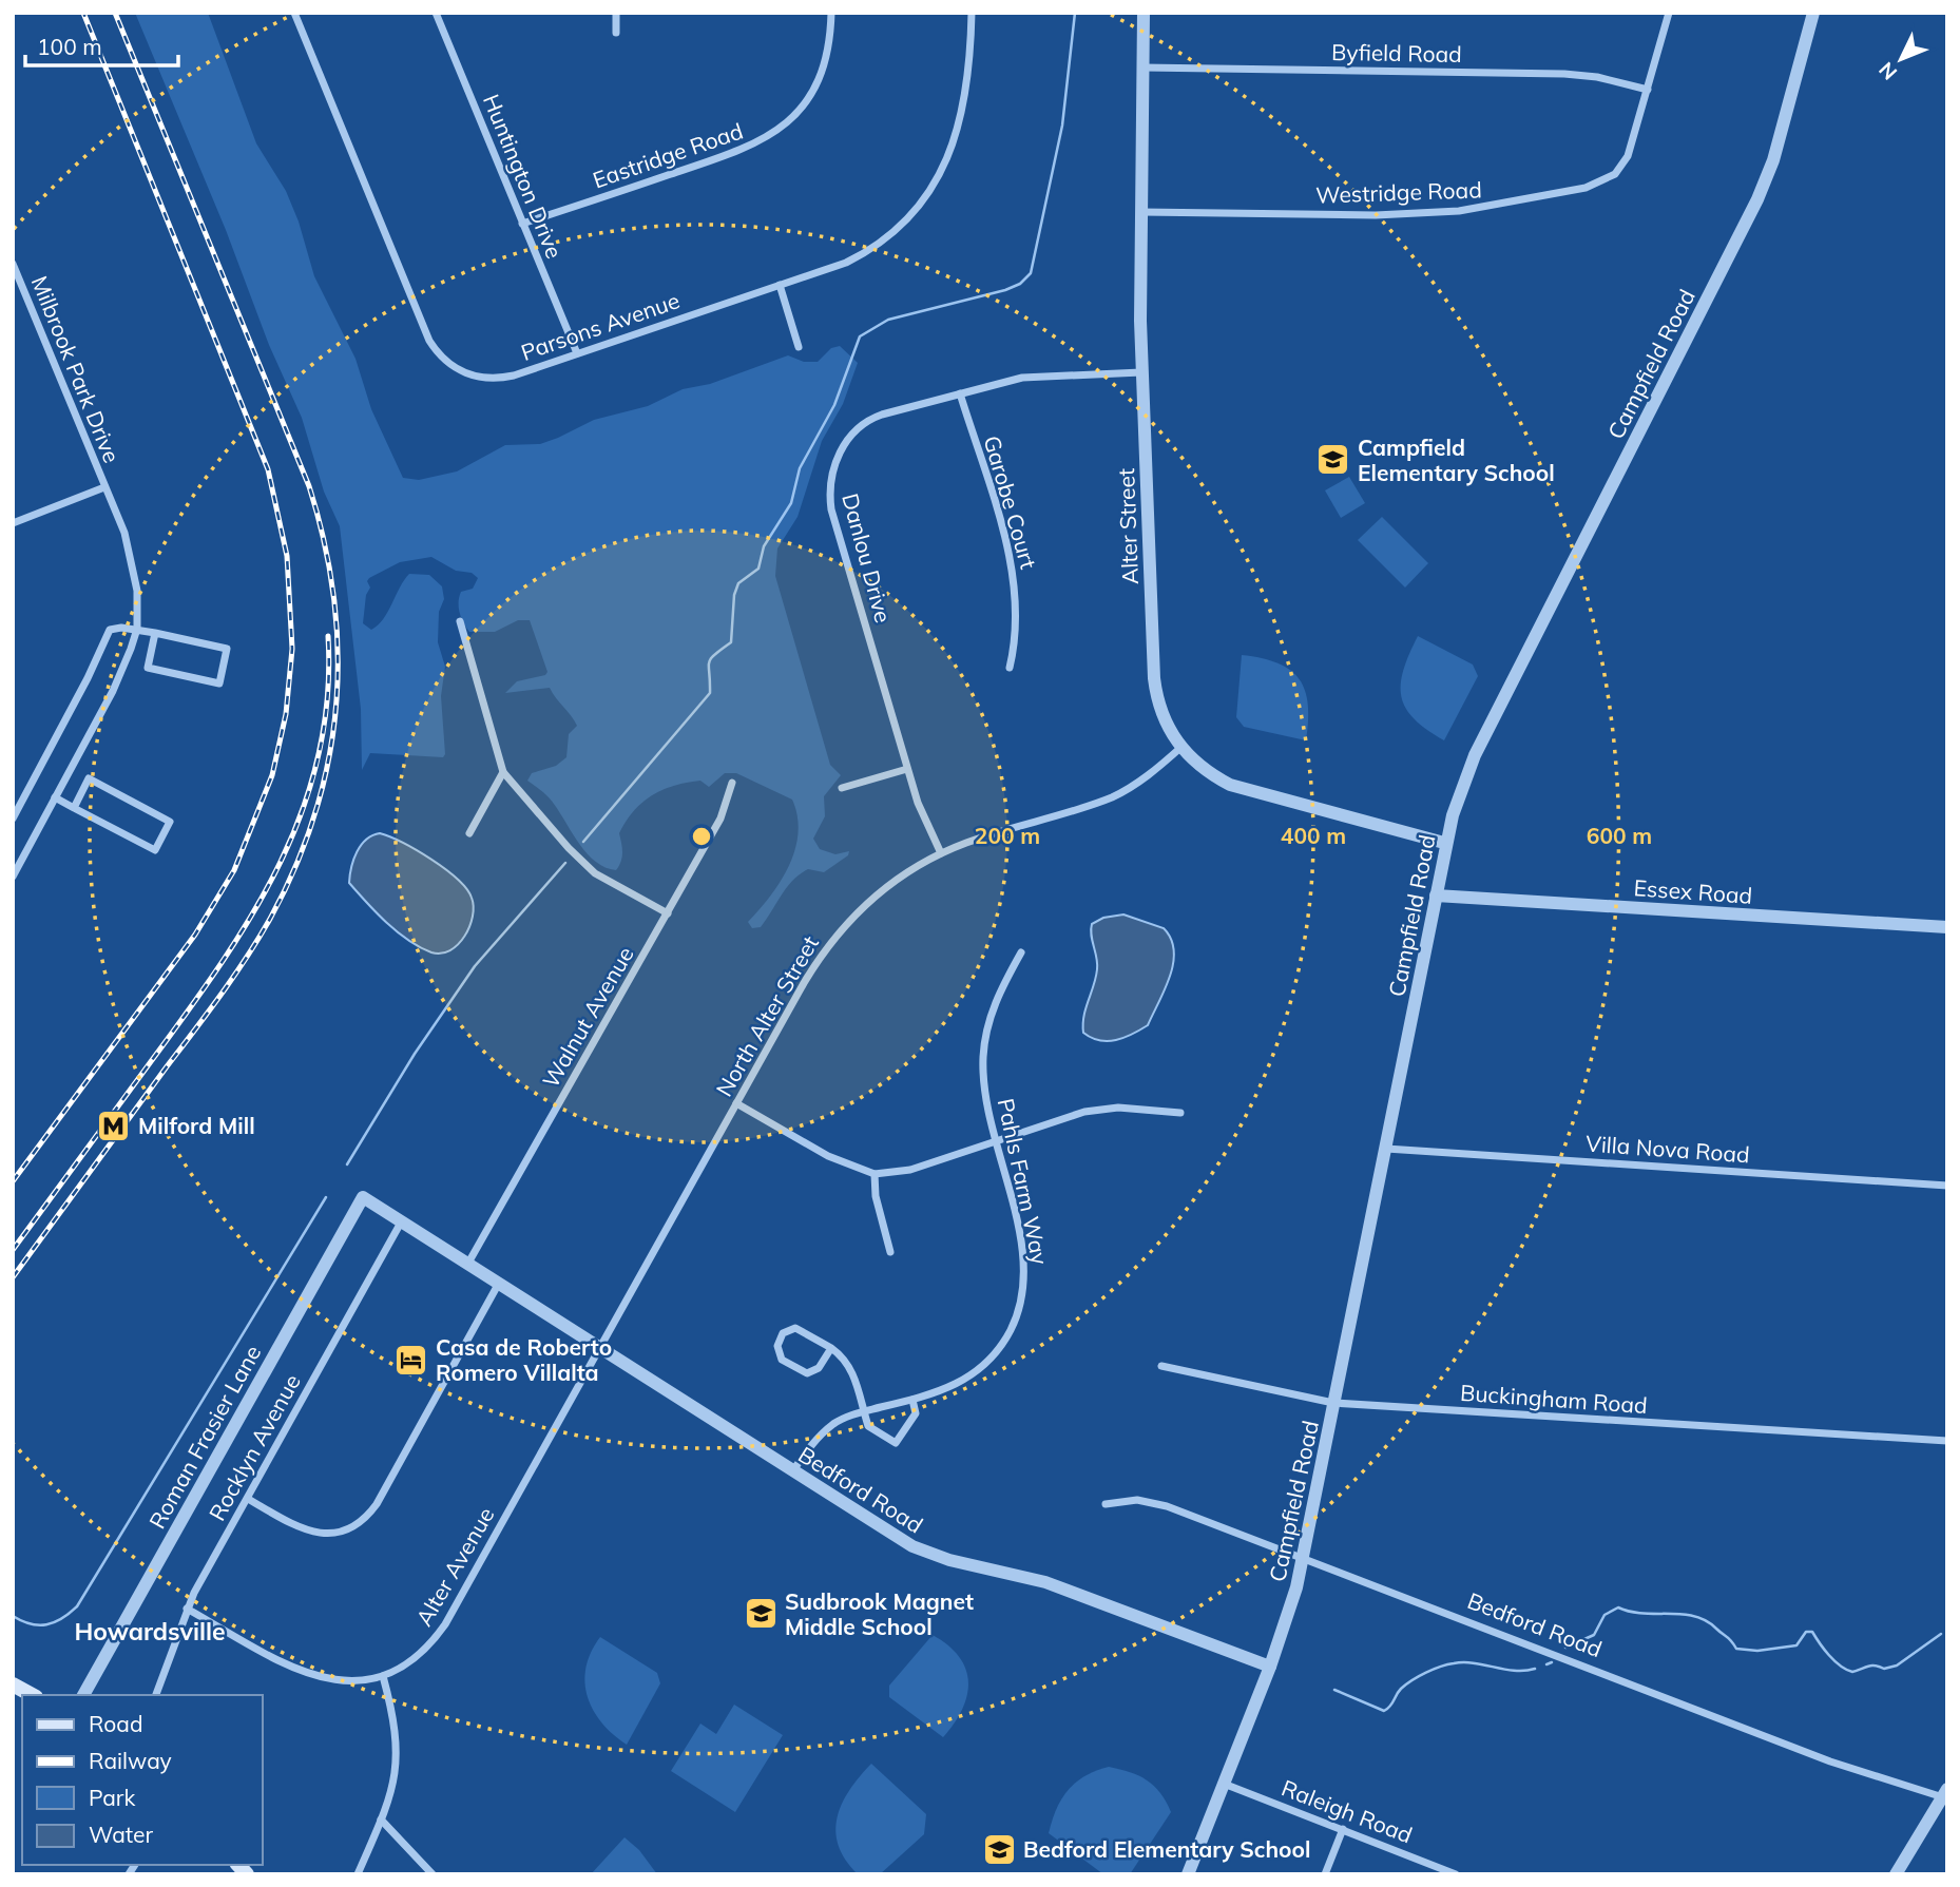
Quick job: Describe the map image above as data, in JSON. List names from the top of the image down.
{
  "streets": {
    "street": [
      "Byfield Road",
      "Eastridge Road",
      "Huntington Drive",
      "Westridge Road",
      "Parsons Avenue",
      "Campfield Road",
      "Milbrook Park Drive",
      "Garobe Court",
      "Alter Street",
      "Danlou Drive",
      "Essex Road",
      "North Alter Street",
      "Walnut Avenue",
      "Villa Nova Road",
      "Pahls Farm Way",
      "Buckingham Road",
      "Roman Frasier Lane",
      "Rocklyn Avenue",
      "Bedford Road",
      "Alter Avenue",
      "Raleigh Road"
    ]
  },
  "crossings": [
    ["Byfield Road", "Westridge Road"],
    ["Byfield Road", "Alter Street"],
    ["Eastridge Road", "Huntington Drive"],
    ["Huntington Drive", "Parsons Avenue"],
    ["Westridge Road", "Alter Street"],
    ["Campfield Road", "Alter Street"],
    ["Campfield Road", "Essex Road"],
    ["Campfield Road", "Villa Nova Road"],
    ["Campfield Road", "Buckingham Road"],
    ["Campfield Road", "Bedford Road"],
    ["Campfield Road", "Raleigh Road"],
    ["Garobe Court", "Danlou Drive"],
    ["Alter Street", "Danlou Drive"],
    ["Alter Street", "North Alter Street"],
    ["Danlou Drive", "North Alter Street"],
    ["North Alter Street", "Bedford Road"],
    ["North Alter Street", "Alter Avenue"],
    ["Walnut Avenue", "Bedford Road"],
    ["Pahls Farm Way", "Bedford Road"],
    ["Roman Frasier Lane", "Bedford Road"],
    ["Rocklyn Avenue", "Bedford Road"],
    ["Rocklyn Avenue", "Alter Avenue"],
    ["Bedford Road", "Alter Avenue"]
  ],
  "districts": ["Howardsville"],
  "places": {
    "school or university": ["Campfield Elementary School", "Sudbrook Magnet Middle School", "Bedford Elementary School"],
    "metro station": ["Milford Mill"],
    "hotel": ["Casa de Roberto Romero Villalta"]
  },
  "legend": [
    "Road",
    "Railway",
    "Park",
    "Water"
  ],
  "scale_bar": "100 m",
  "north": "bottom left",
  "rings": ["200 m", "400 m", "600 m"]
}
